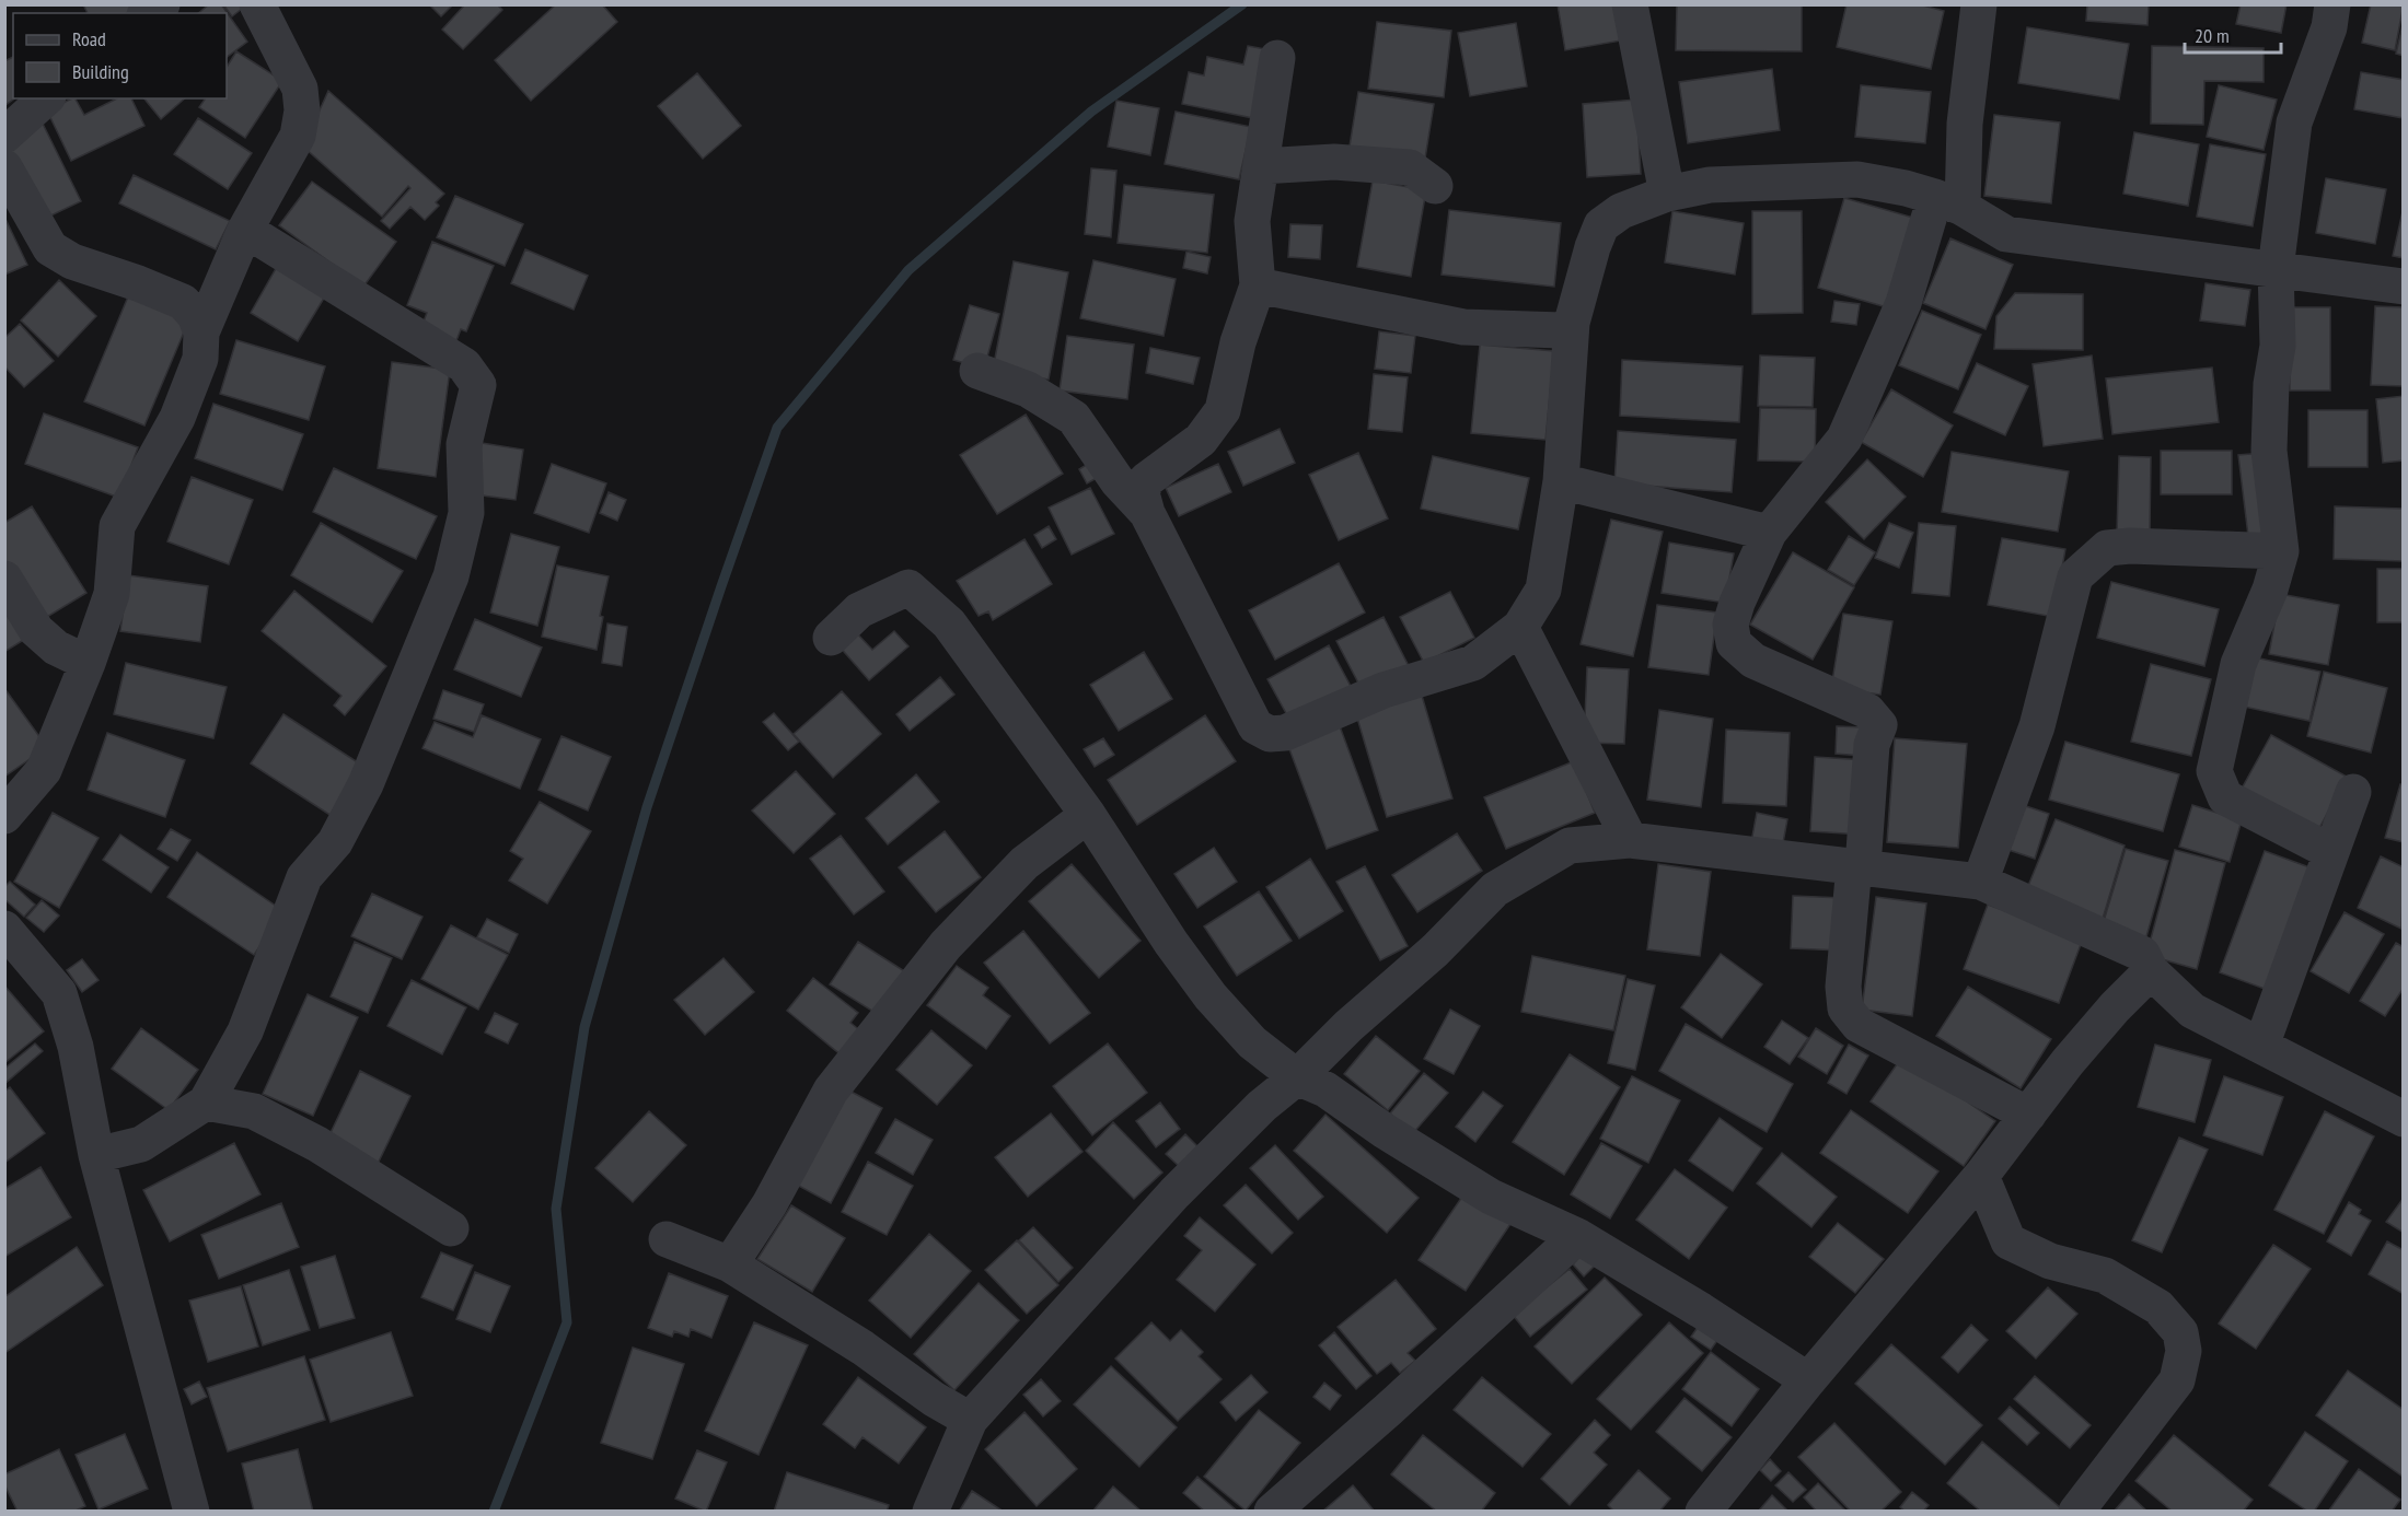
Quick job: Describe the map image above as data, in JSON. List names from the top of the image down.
{
  "legend": ["Road", "Building"],
  "scale_bar": "20 m"
}
